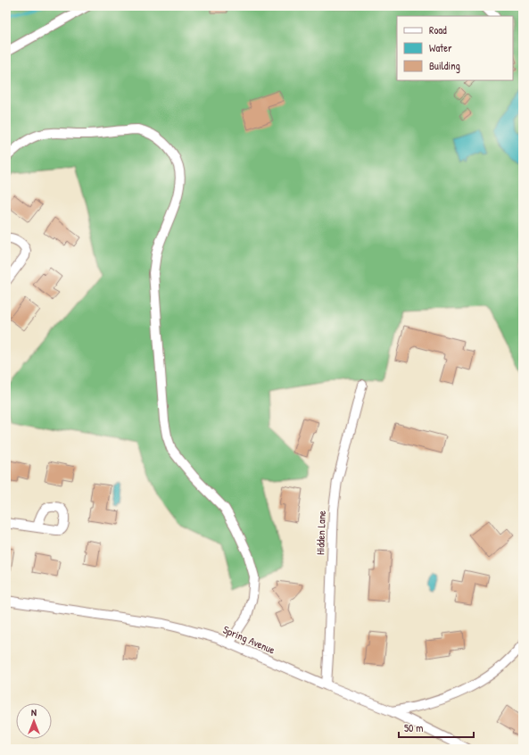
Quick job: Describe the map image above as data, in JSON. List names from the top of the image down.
{
  "streets": {
    "street": ["Hidden Lane", "Spring Avenue"]
  },
  "crossings": [
    ["Hidden Lane", "Spring Avenue"]
  ],
  "legend": ["Road", "Water", "Building"],
  "scale_bar": "50 m",
  "north": "top"
}
